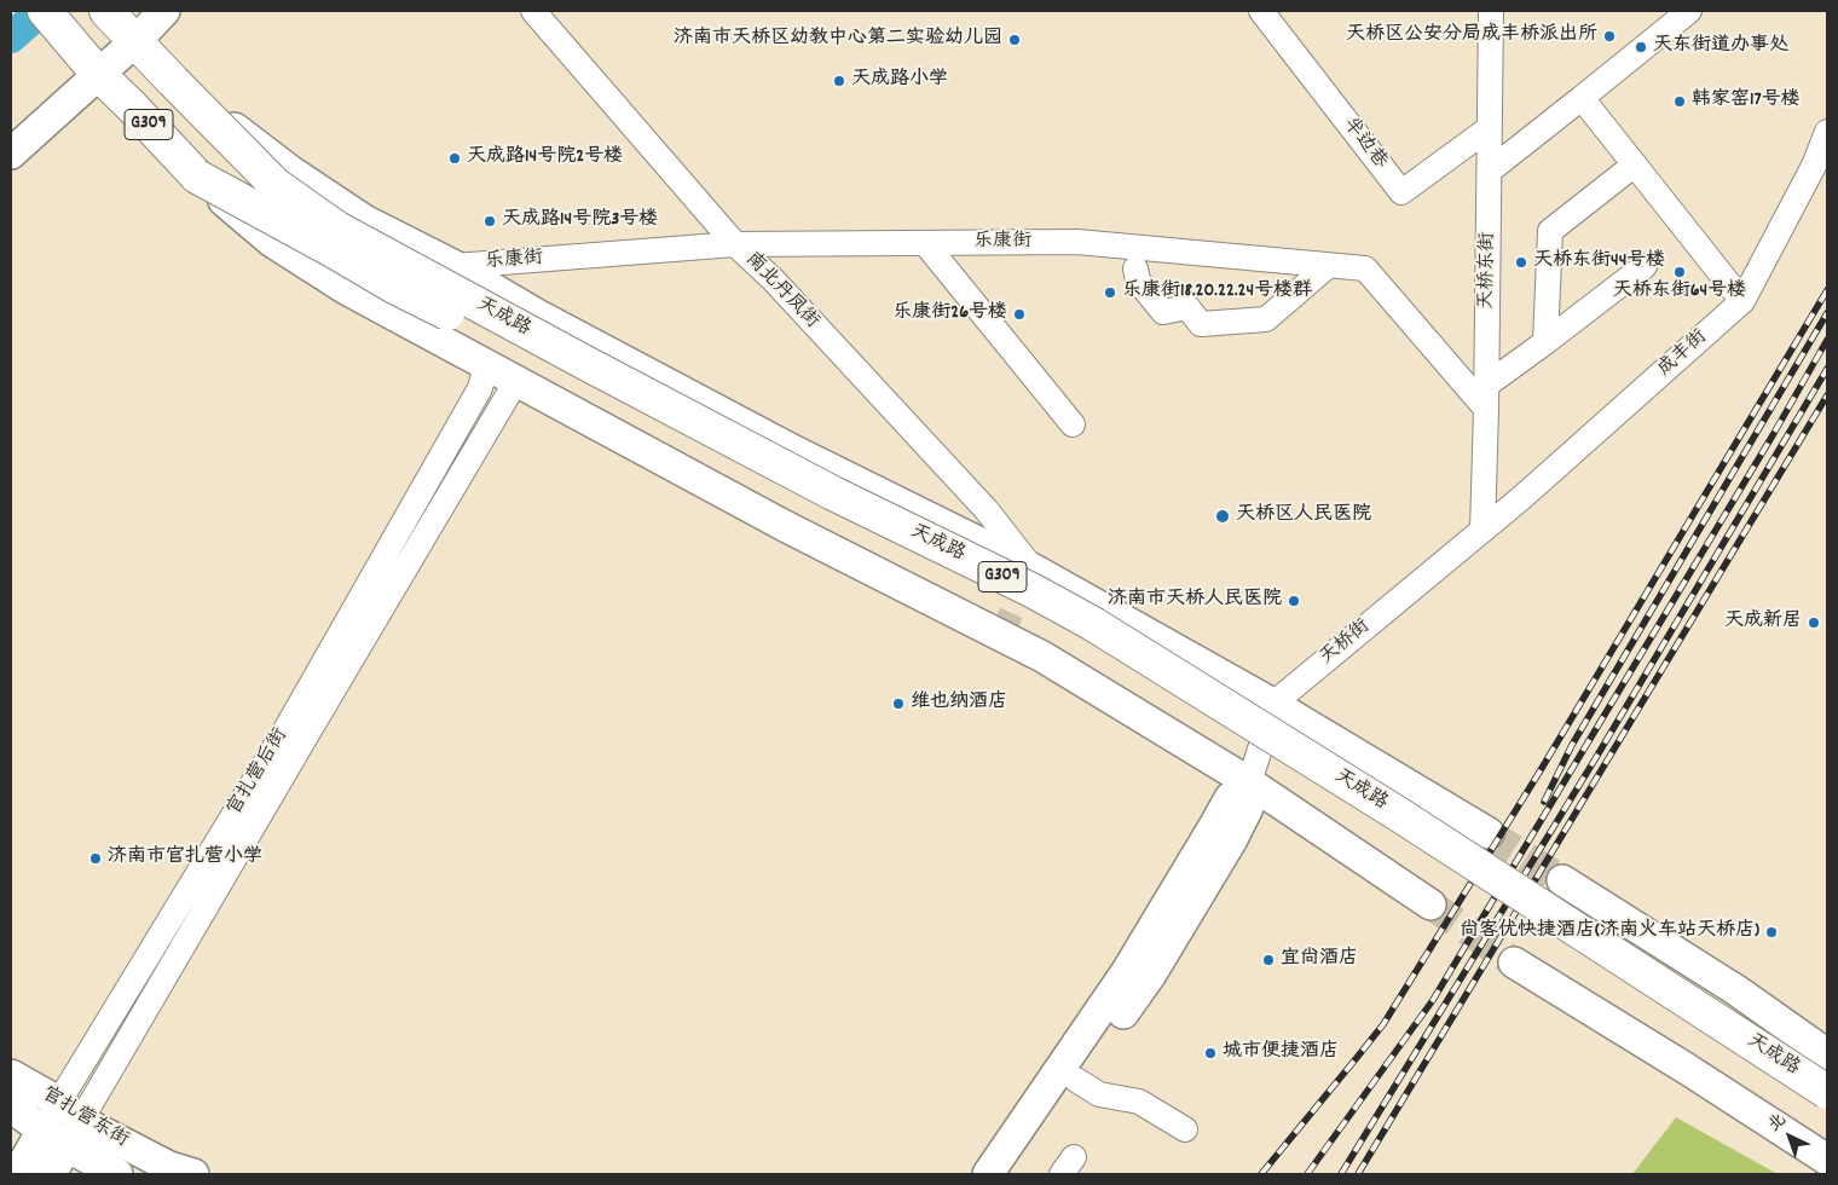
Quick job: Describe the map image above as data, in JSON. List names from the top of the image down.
{
  "streets": {
    "highway": ["G309", "天成路"],
    "main road": ["官扎营后街", "官扎营东街"],
    "street": [
      "半边巷",
      "乐康街",
      "天桥东街",
      "南北丹凤街",
      "成丰街",
      "天桥街"
    ]
  },
  "crossings": [
    ["G309", "天成路"],
    ["半边巷", "天桥东街"],
    ["乐康街", "天桥东街"],
    ["乐康街", "南北丹凤街"],
    ["乐康街", "天成路"],
    ["天桥东街", "成丰街"],
    ["天桥东街", "天桥街"],
    ["南北丹凤街", "天成路"],
    ["天成路", "天桥街"],
    ["天成路", "官扎营后街"],
    ["成丰街", "天桥街"],
    ["官扎营后街", "官扎营东街"]
  ],
  "places": [
    "天桥区公安分局成丰桥派出所",
    "济南市天桥区幼教中心第二实验幼儿园",
    "天东街道办事处",
    "天成路小学",
    "韩家窑17号楼",
    "天成路14号院2号楼",
    "天成路14号院3号楼",
    "天桥东街44号楼",
    "天桥东街64号楼",
    "乐康街18.20.22.24号楼群",
    "乐康街26号楼",
    "天桥区人民医院",
    "济南市天桥人民医院",
    "天成新居",
    "维也纳酒店",
    "济南市官扎营小学",
    "尚客优快捷酒店(济南火车站天桥店)",
    "宜尚酒店",
    "城市便捷酒店"
  ],
  "north": "top left"
}
